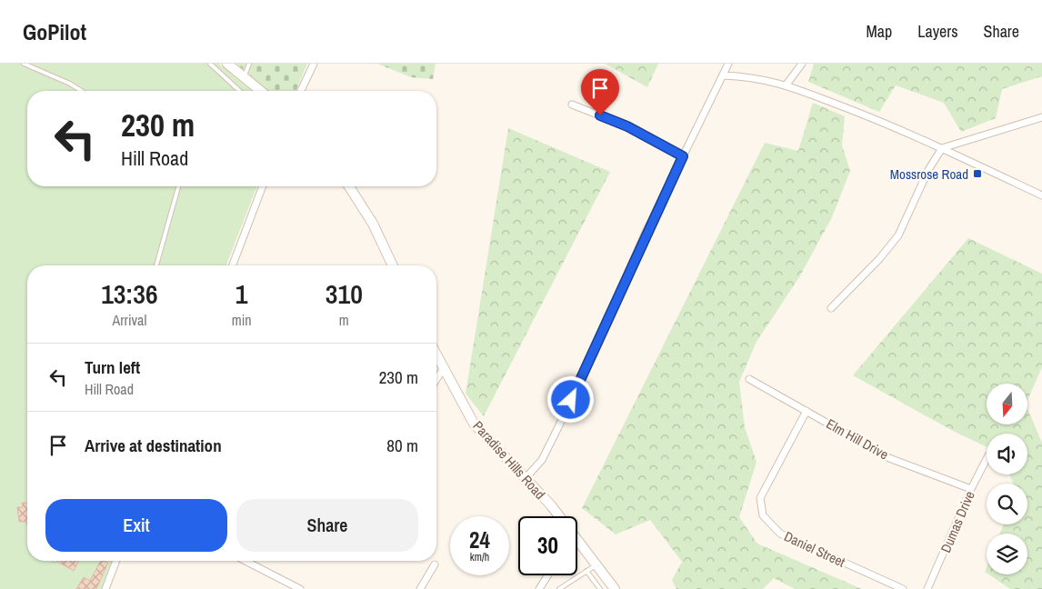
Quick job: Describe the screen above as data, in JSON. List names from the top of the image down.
{
  "streets": {
    "street": [
      "Elm Hill Drive",
      "Paradise Hills Road",
      "Dumas Drive",
      "Daniel Street"
    ]
  },
  "crossings": [
    ["Elm Hill Drive", "Dumas Drive"],
    ["Elm Hill Drive", "Daniel Street"]
  ],
  "places": {
    "transit": ["Mossrose Road"]
  },
  "north": "bottom",
  "page": {
    "header": "GoPilot",
    "nav": ["Map", "Layers", "Share"],
    "turn": ["230 m", "Hill Road"],
    "eta": [
      "13:36",
      "Arrival",
      "1",
      "min",
      "310",
      "m"
    ],
    "list": [
      {
        "name": "Turn left",
        "note": "Hill Road",
        "value": "230 m"
      },
      {
        "name": "Arrive at destination",
        "value": "80 m"
      }
    ],
    "buttons": ["Exit", "Share"],
    "speed": "24 km/h",
    "limit": "30"
  }
}
